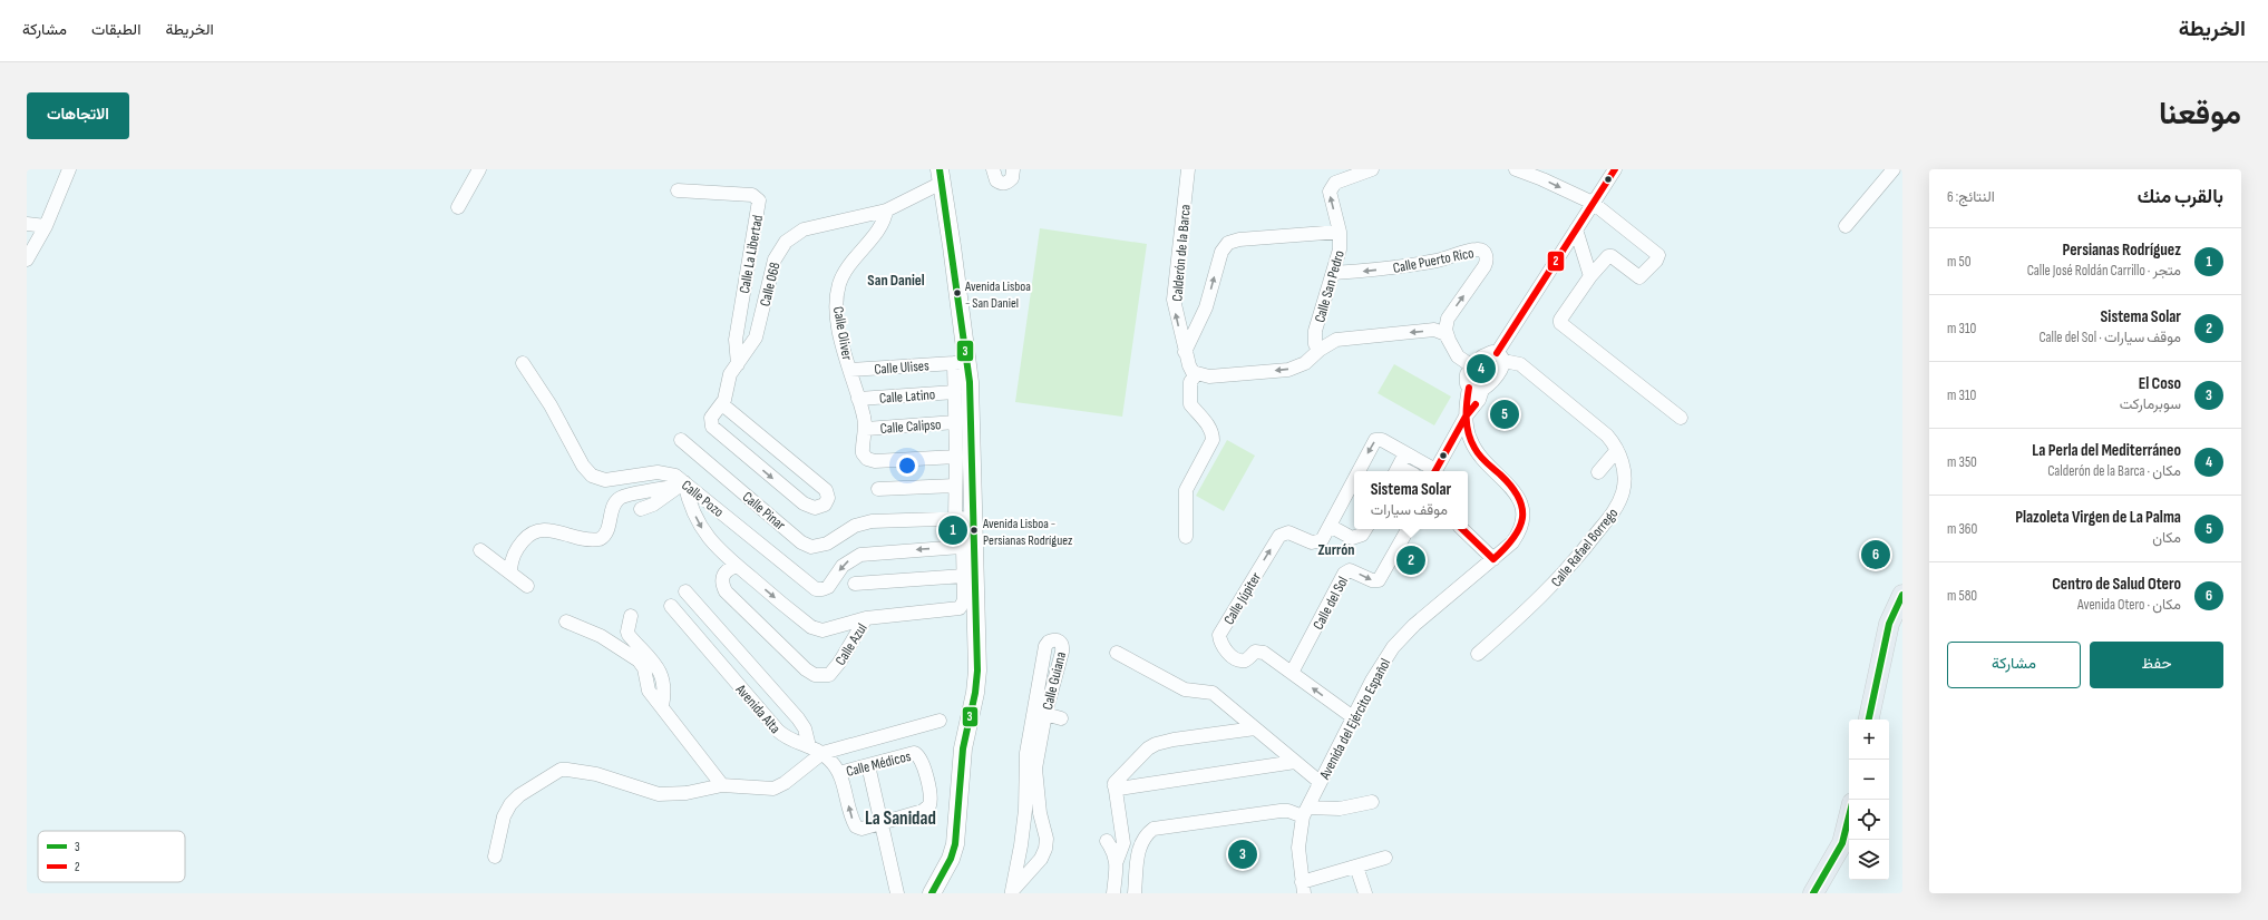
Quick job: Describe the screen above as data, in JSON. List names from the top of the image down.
{
  "streets": {
    "street": [
      "Calderón de la Barca",
      "Calle La Libertad",
      "Calle Puerto Rico",
      "Calle 068",
      "Calle San Pedro",
      "Calle Oliver",
      "Calle Ulises",
      "Calle Latino",
      "Calle Calipso",
      "Calle Pozo",
      "Calle Pinar",
      "Calle Rafael Borrego",
      "Calle Júpiter",
      "Calle del Sol",
      "Calle Azul",
      "Calle Guiana",
      "Avenida Alta",
      "Avenida del Ejército Español",
      "Calle Médicos"
    ]
  },
  "crossings": [
    ["Calle La Libertad", "Calle 068"],
    ["Calle Puerto Rico", "Calle San Pedro"],
    ["Calle 068", "Calle Oliver"],
    ["Calle Oliver", "Calle Ulises"],
    ["Calle Oliver", "Calle Latino"],
    ["Calle Oliver", "Calle Calipso"],
    ["Calle Júpiter", "Calle del Sol"],
    ["Calle Júpiter", "Avenida del Ejército Español"],
    ["Avenida Alta", "Calle Médicos"]
  ],
  "one_way": ["Calderón de la Barca", "Calle del Sol", "Calle Azul"],
  "districts": ["San Daniel", "Zurrón", "La Sanidad"],
  "places": ["Avenida Lisboa - San Daniel", "Avenida Lisboa - Persianas Rodríguez"],
  "lines": ["transit line 3", "transit line 2"],
  "legend": ["3", "2"],
  "page": {
    "header": "الخريطة",
    "nav": ["الخريطة", "الطبقات", "مشاركة"],
    "title": "موقعنا",
    "buttons": [
      "الاتجاهات",
      ["حفظ", "مشاركة"]
    ],
    "heading": ["بالقرب منك", "النتائج: 6"],
    "list": [
      {
        "mark": "1",
        "name": "Persianas Rodríguez",
        "note": "متجر · Calle José Roldán Carrillo",
        "value": "50 m"
      },
      {
        "mark": "2",
        "name": "Sistema Solar",
        "note": "موقف سيارات · Calle del Sol",
        "value": "310 m"
      },
      {
        "mark": "3",
        "name": "El Coso",
        "note": "سوبرماركت",
        "value": "310 m"
      },
      {
        "mark": "4",
        "name": "La Perla del Mediterráneo",
        "note": "مكان · Calderón de la Barca",
        "value": "350 m"
      },
      {
        "mark": "5",
        "name": "Plazoleta Virgen de La Palma",
        "note": "مكان",
        "value": "360 m"
      },
      {
        "mark": "6",
        "name": "Centro de Salud Otero",
        "note": "مكان · Avenida Otero",
        "value": "580 m"
      }
    ],
    "pins": [
      "4",
      "5",
      "1",
      "6",
      "2",
      "3"
    ],
    "popup": ["Sistema Solar", "موقف سيارات"],
    "map_buttons": ["+", "−"]
  }
}
